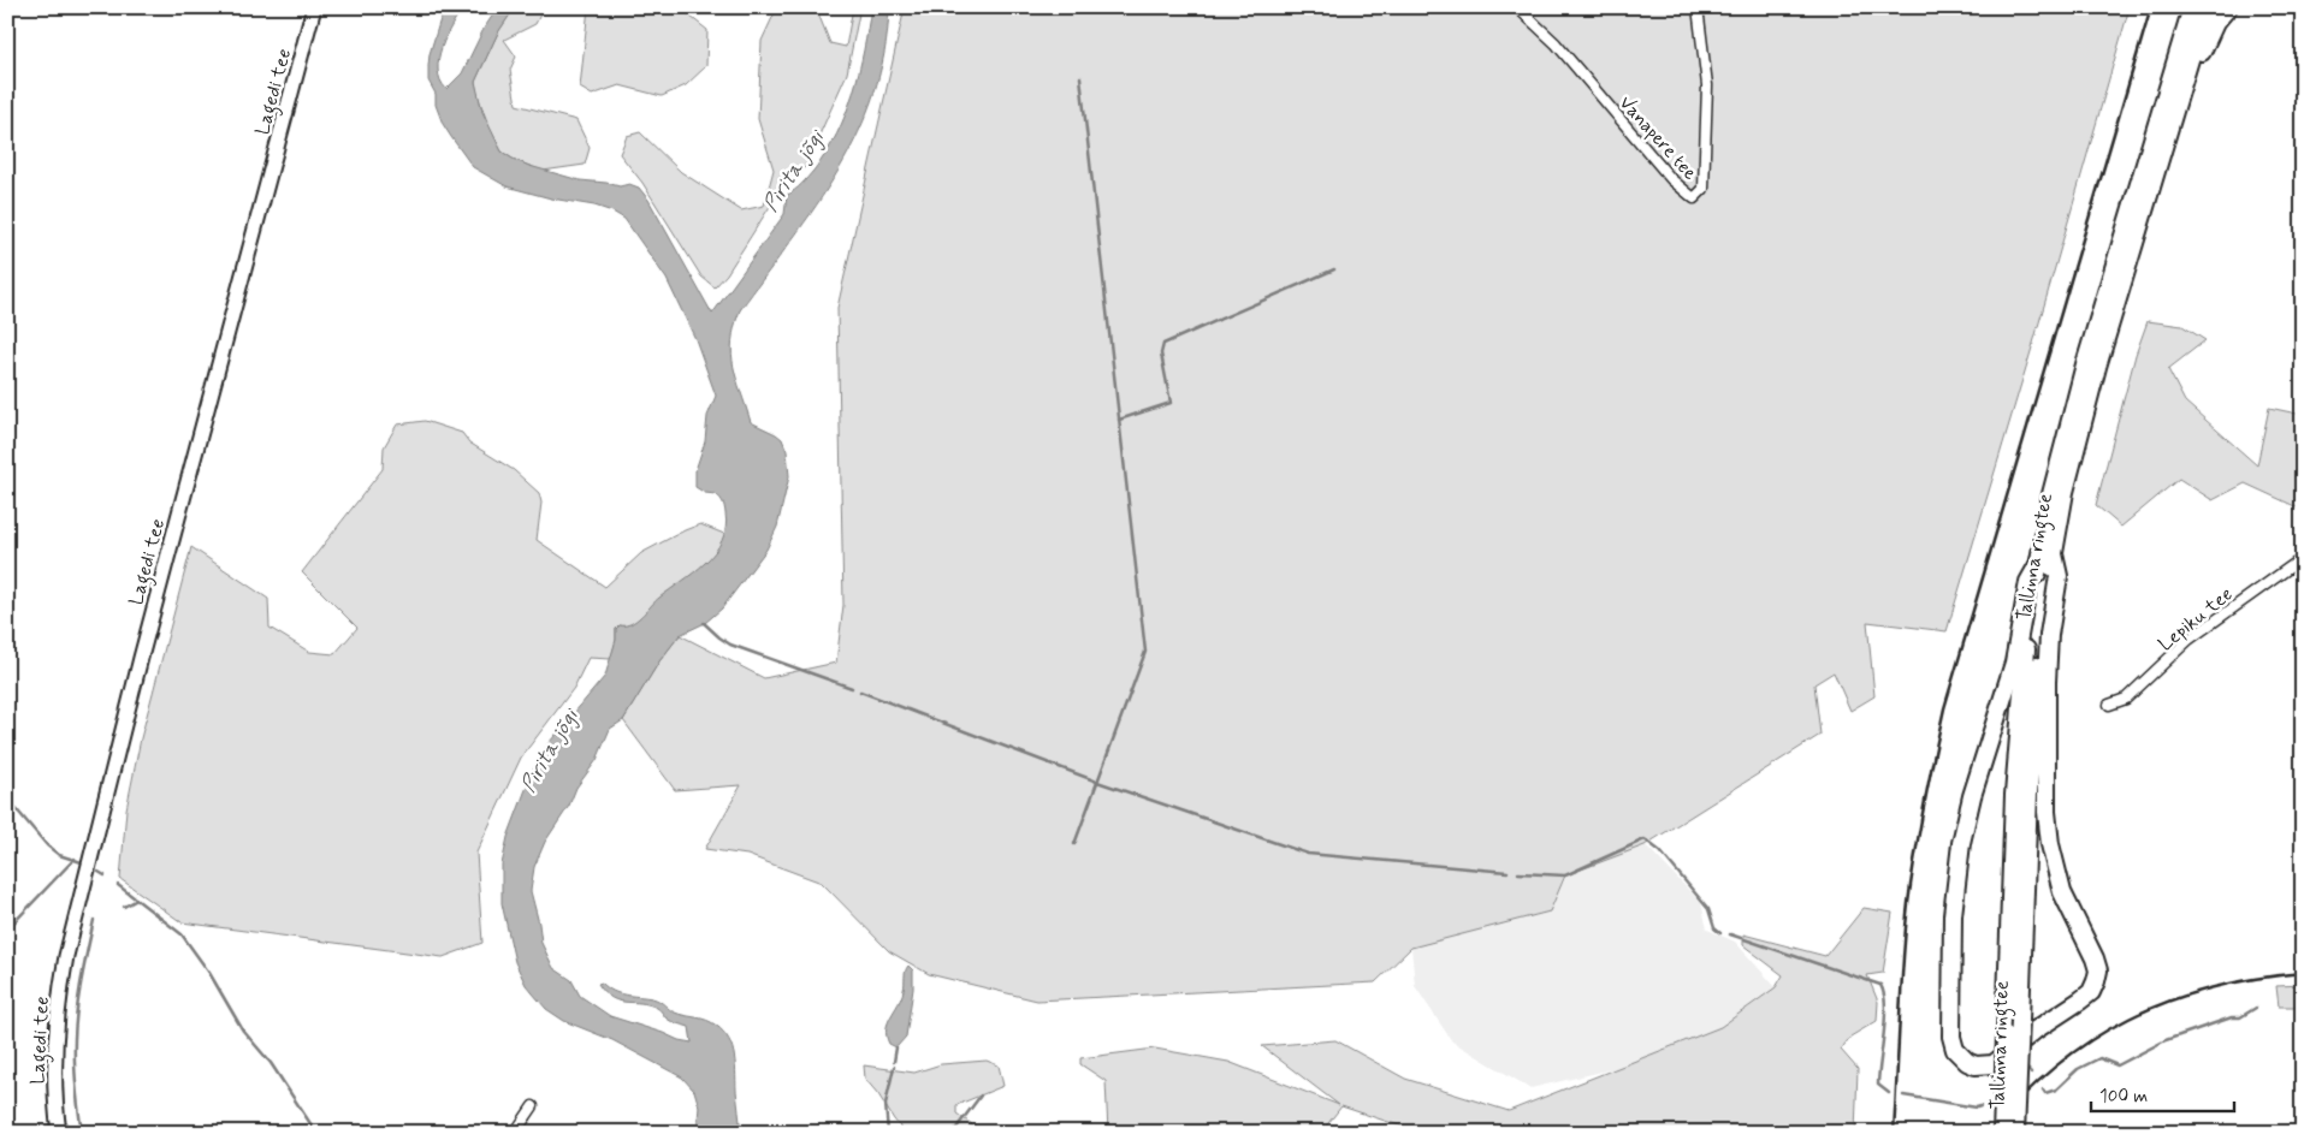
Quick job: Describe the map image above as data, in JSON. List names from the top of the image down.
{
  "streets": {
    "highway": ["Tallinna ringtee"],
    "street": ["Lagedi tee", "Vanapere tee", "Lepiku tee"]
  },
  "water": ["Pirita jõgi"],
  "scale_bar": "100 m"
}
